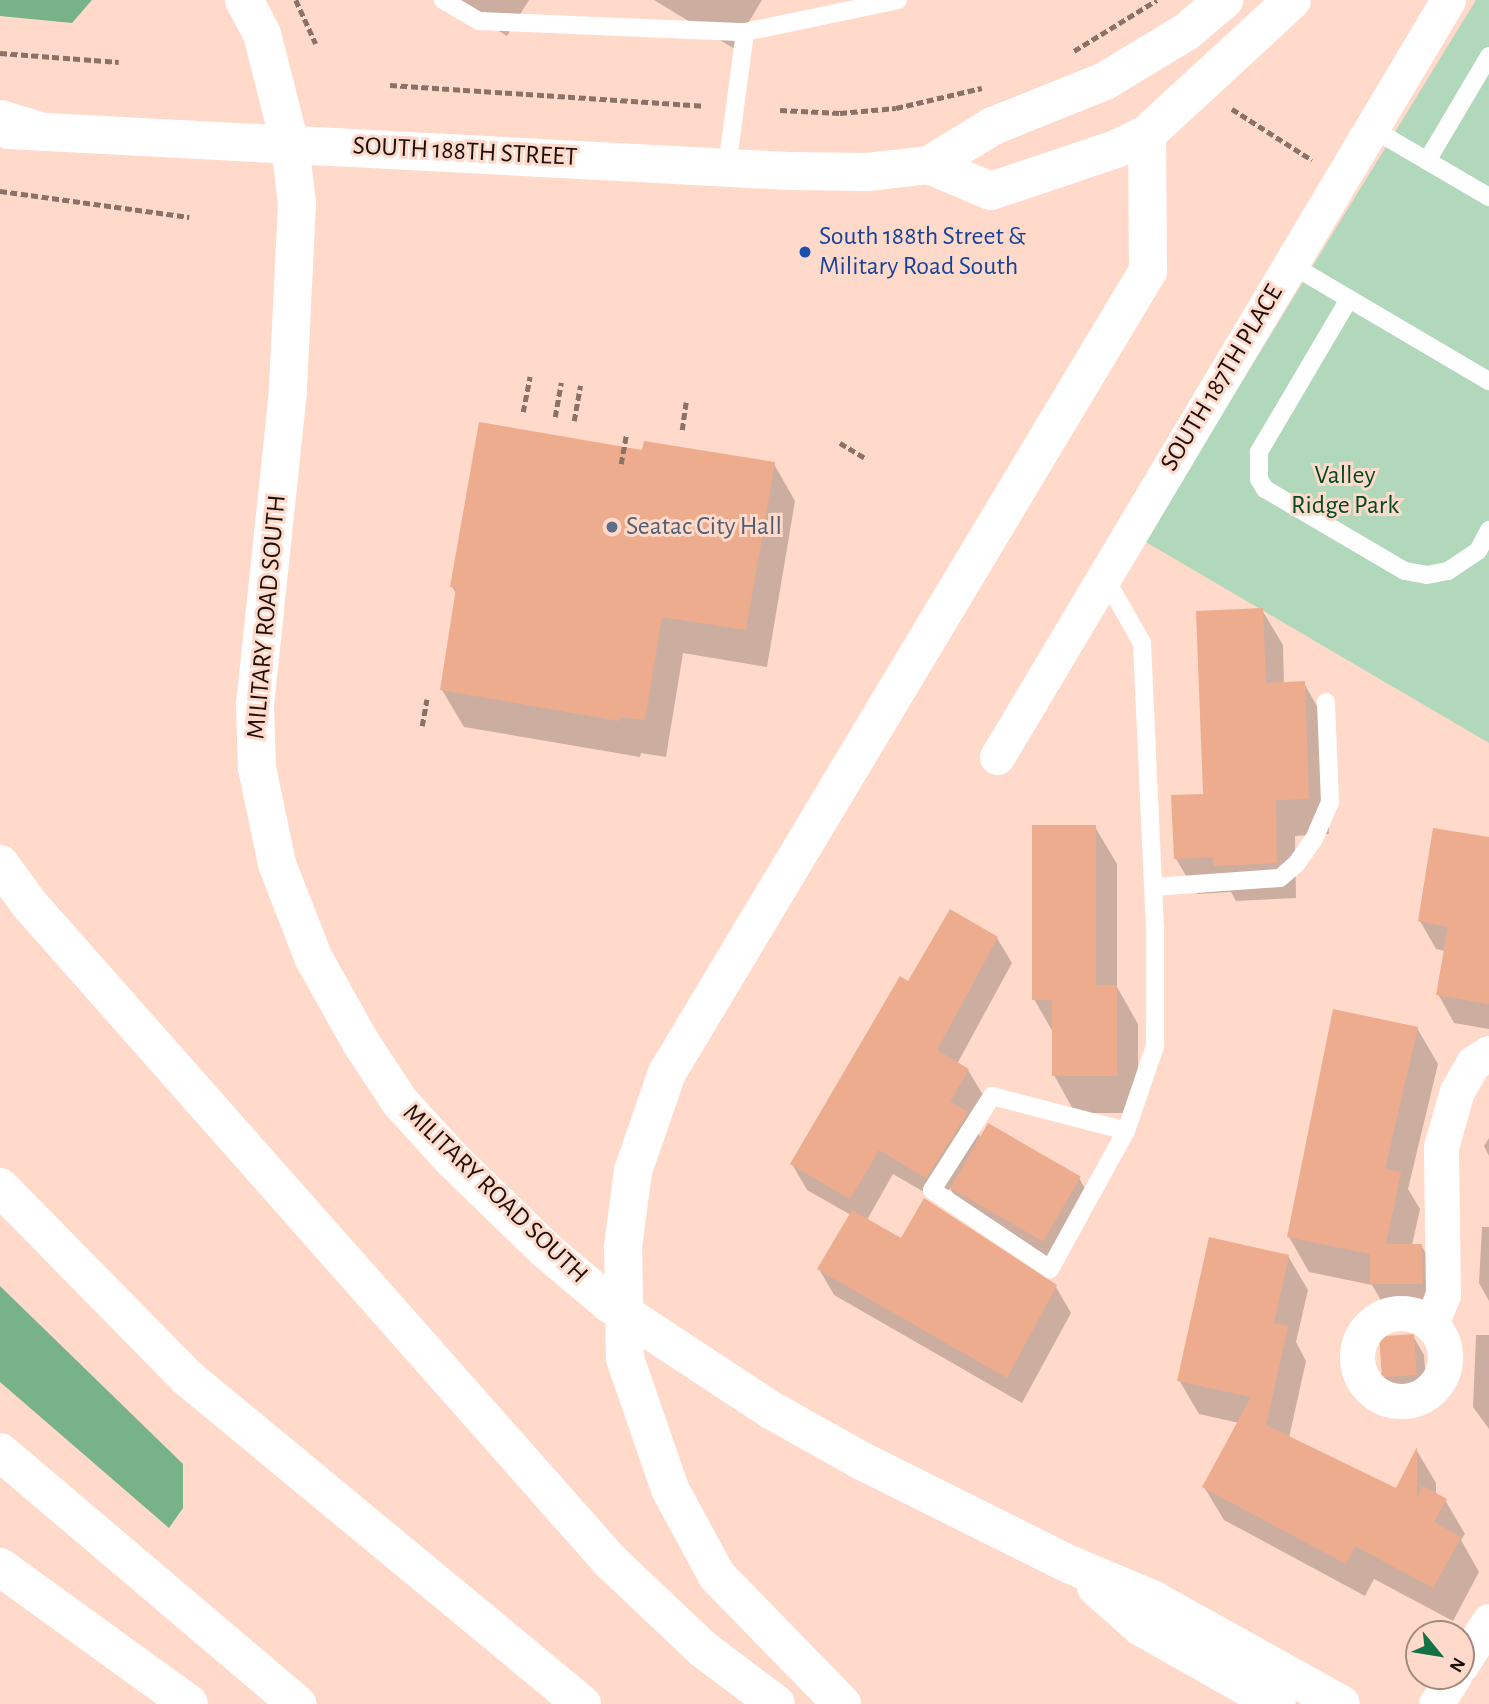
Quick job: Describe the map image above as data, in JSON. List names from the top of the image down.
{
  "streets": {
    "main road": ["SOUTH 188TH STREET", "MILITARY ROAD SOUTH"],
    "street": ["SOUTH 187TH PLACE"]
  },
  "crossings": [
    ["SOUTH 188TH STREET", "MILITARY ROAD SOUTH"]
  ],
  "parks": ["Valley Ridge Park"],
  "places": ["South 188th Street & Military Road South", "Seatac City Hall"],
  "north": "bottom right"
}
